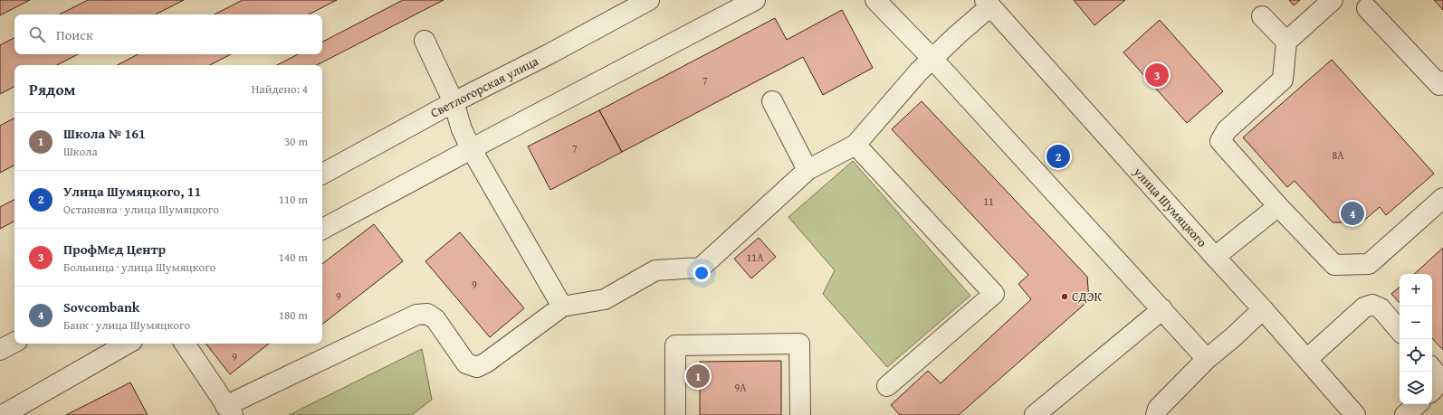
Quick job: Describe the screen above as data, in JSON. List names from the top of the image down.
{
  "streets": {
    "street": ["Светлогорская улица", "улица Шумяцкого"]
  },
  "places": ["СДЭК"],
  "house_numbers": [
    "7",
    "7",
    "8А",
    "11",
    "11А",
    "9",
    "9",
    "9",
    "9А"
  ],
  "page": {
    "search": "Поиск",
    "pins": [
      "3",
      "2",
      "4",
      "1"
    ],
    "heading": ["Рядом", "Найдено: 4"],
    "list": [
      {
        "mark": "1",
        "name": "Школа № 161",
        "note": "Школа",
        "value": "30 m"
      },
      {
        "mark": "2",
        "name": "Улица Шумяцкого, 11",
        "note": "Остановка · улица Шумяцкого",
        "value": "110 m"
      },
      {
        "mark": "3",
        "name": "ПрофМед Центр",
        "note": "Больница · улица Шумяцкого",
        "value": "140 m"
      },
      {
        "mark": "4",
        "name": "Sovcombank",
        "note": "Банк · улица Шумяцкого",
        "value": "180 m"
      }
    ],
    "map_buttons": ["+", "−"]
  }
}
